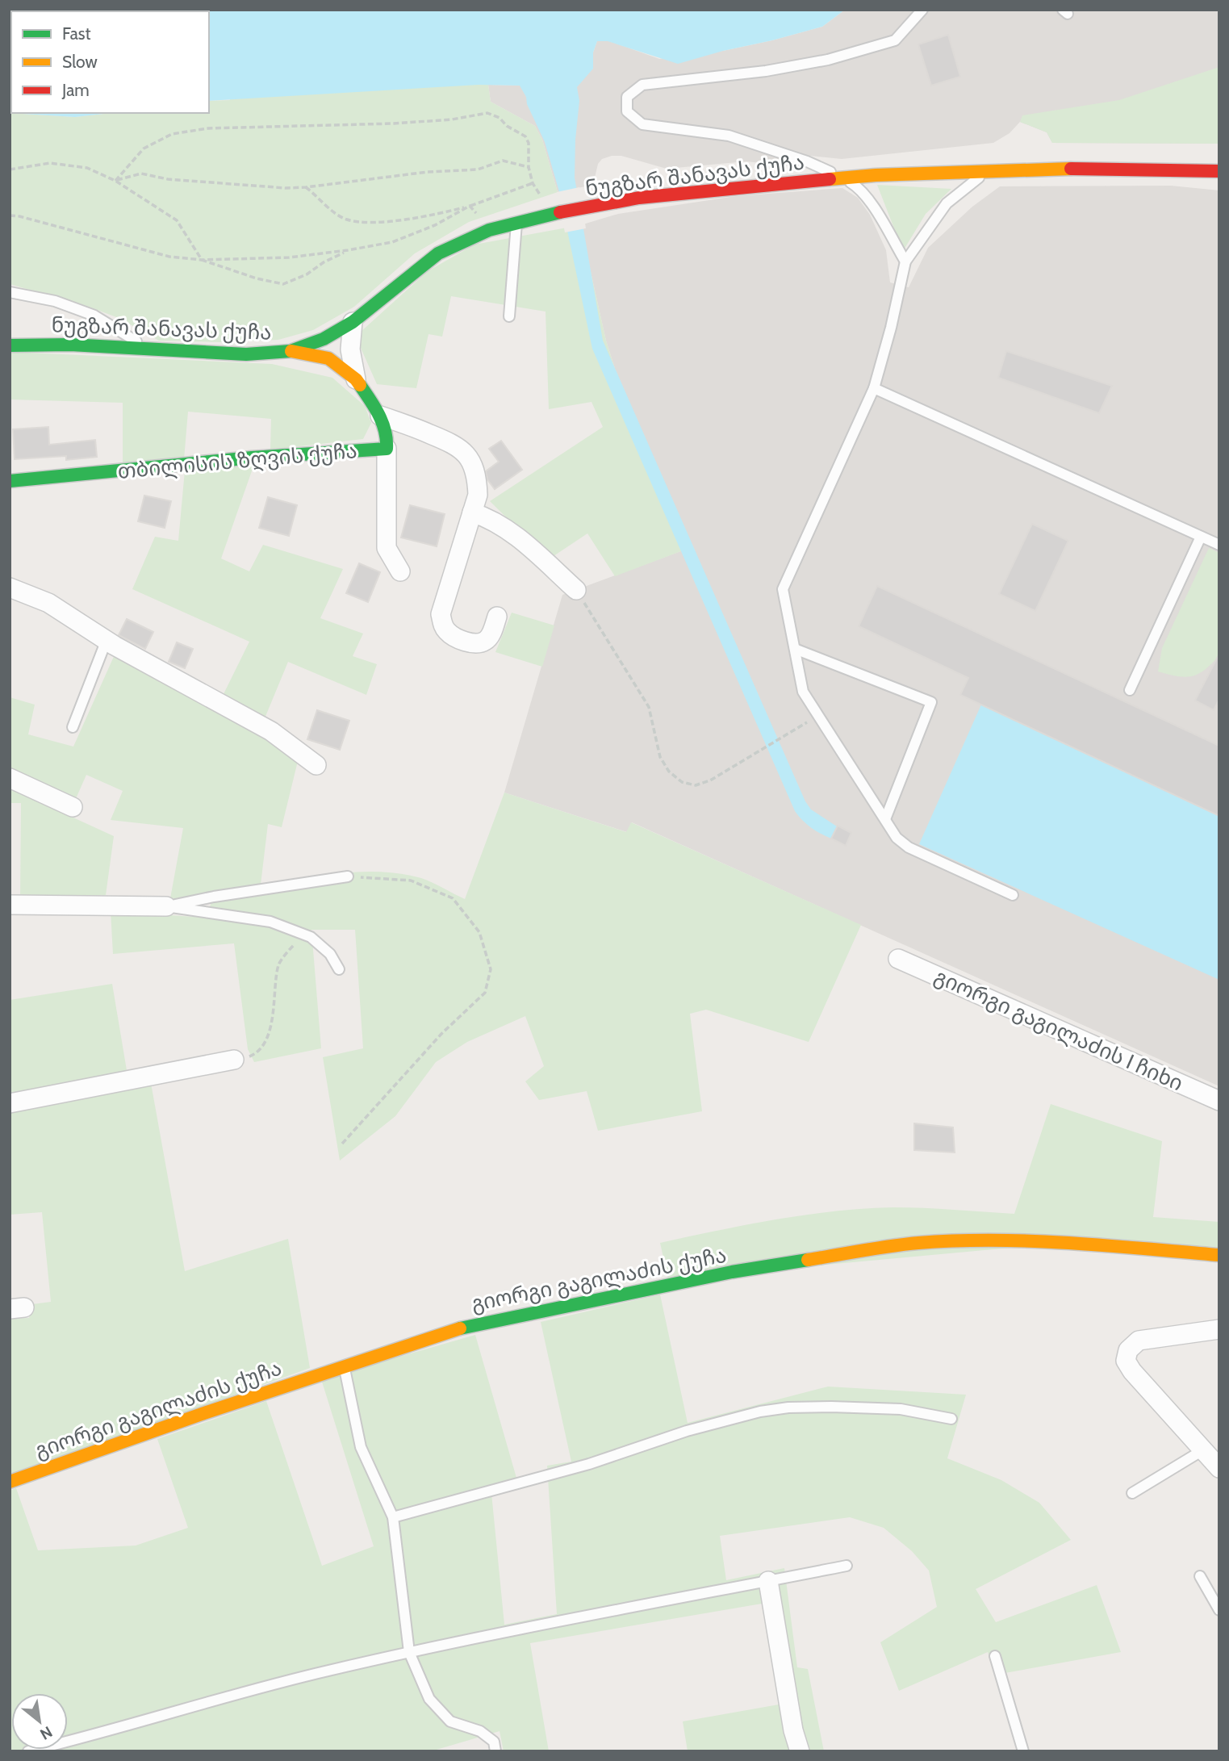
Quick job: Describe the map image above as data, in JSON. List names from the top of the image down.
{
  "streets": {
    "street": [
      "ნუგზარ შანავას ქუჩა",
      "თბილისის ზღვის ქუჩა",
      "გიორგი გაგილაძის I ჩიხი",
      "გიორგი გაგილაძის ქუჩა"
    ]
  },
  "crossings": [
    ["ნუგზარ შანავას ქუჩა", "თბილისის ზღვის ქუჩა"]
  ],
  "legend": ["Fast", "Slow", "Jam"],
  "north": "bottom right"
}
